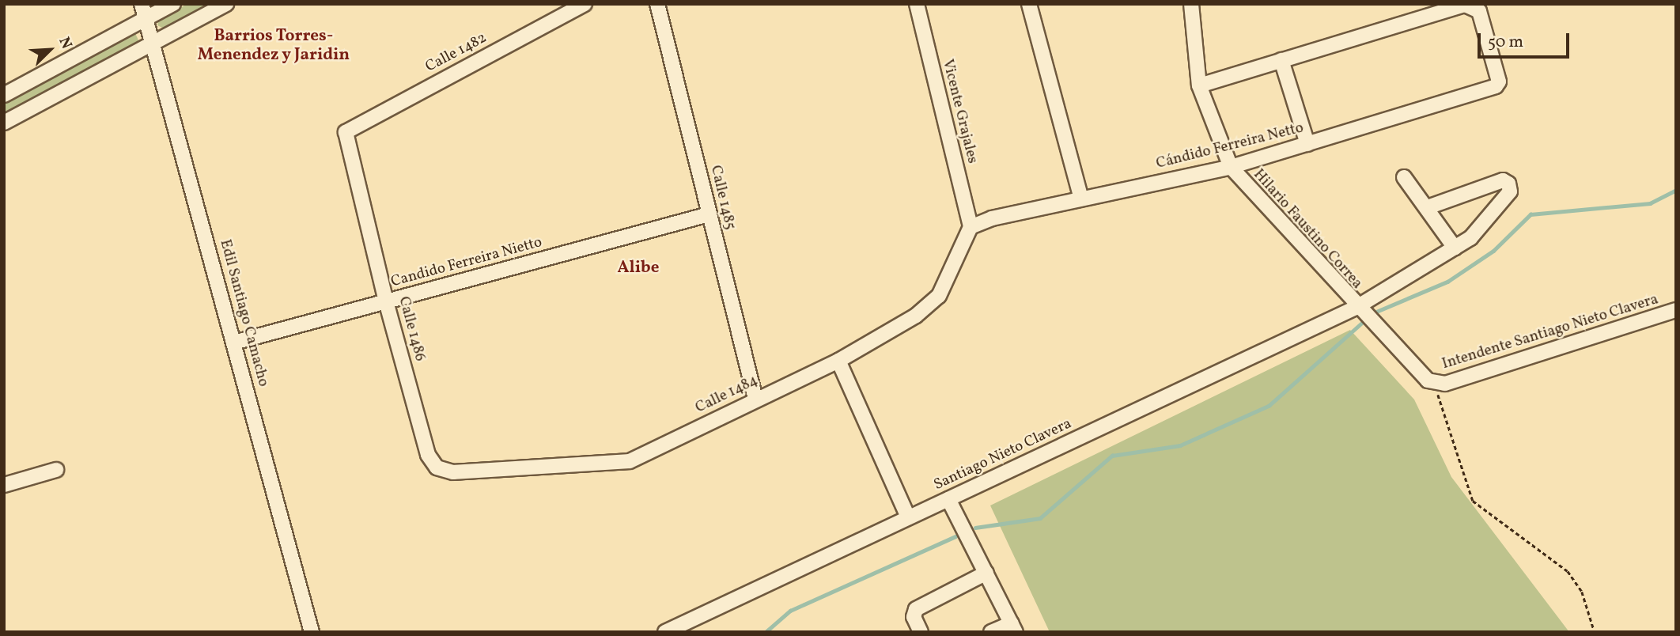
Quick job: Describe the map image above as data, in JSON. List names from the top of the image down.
{
  "streets": {
    "street": [
      "Calle 1482",
      "Vicente Grajales",
      "Cándido Ferreira Netto",
      "Calle 1485",
      "Hilario Faustino Correa",
      "Candido Ferreira Nietto",
      "Edil Santiago Camacho",
      "Calle 1486",
      "Intendente Santiago Nieto Clavera",
      "Calle 1484",
      "Santiago Nieto Clavera"
    ]
  },
  "crossings": [
    ["Calle 1482", "Calle 1486"],
    ["Vicente Grajales", "Cándido Ferreira Netto"],
    ["Vicente Grajales", "Calle 1484"],
    ["Cándido Ferreira Netto", "Hilario Faustino Correa"],
    ["Cándido Ferreira Netto", "Calle 1484"],
    ["Calle 1485", "Candido Ferreira Nietto"],
    ["Calle 1485", "Calle 1484"],
    ["Hilario Faustino Correa", "Intendente Santiago Nieto Clavera"],
    ["Hilario Faustino Correa", "Santiago Nieto Clavera"],
    ["Candido Ferreira Nietto", "Edil Santiago Camacho"],
    ["Candido Ferreira Nietto", "Calle 1486"],
    ["Calle 1486", "Calle 1484"]
  ],
  "districts": ["Barrios Torres- Menendez y Jaridin", "Alibe"],
  "scale_bar": "50 m",
  "north": "top right"
}
